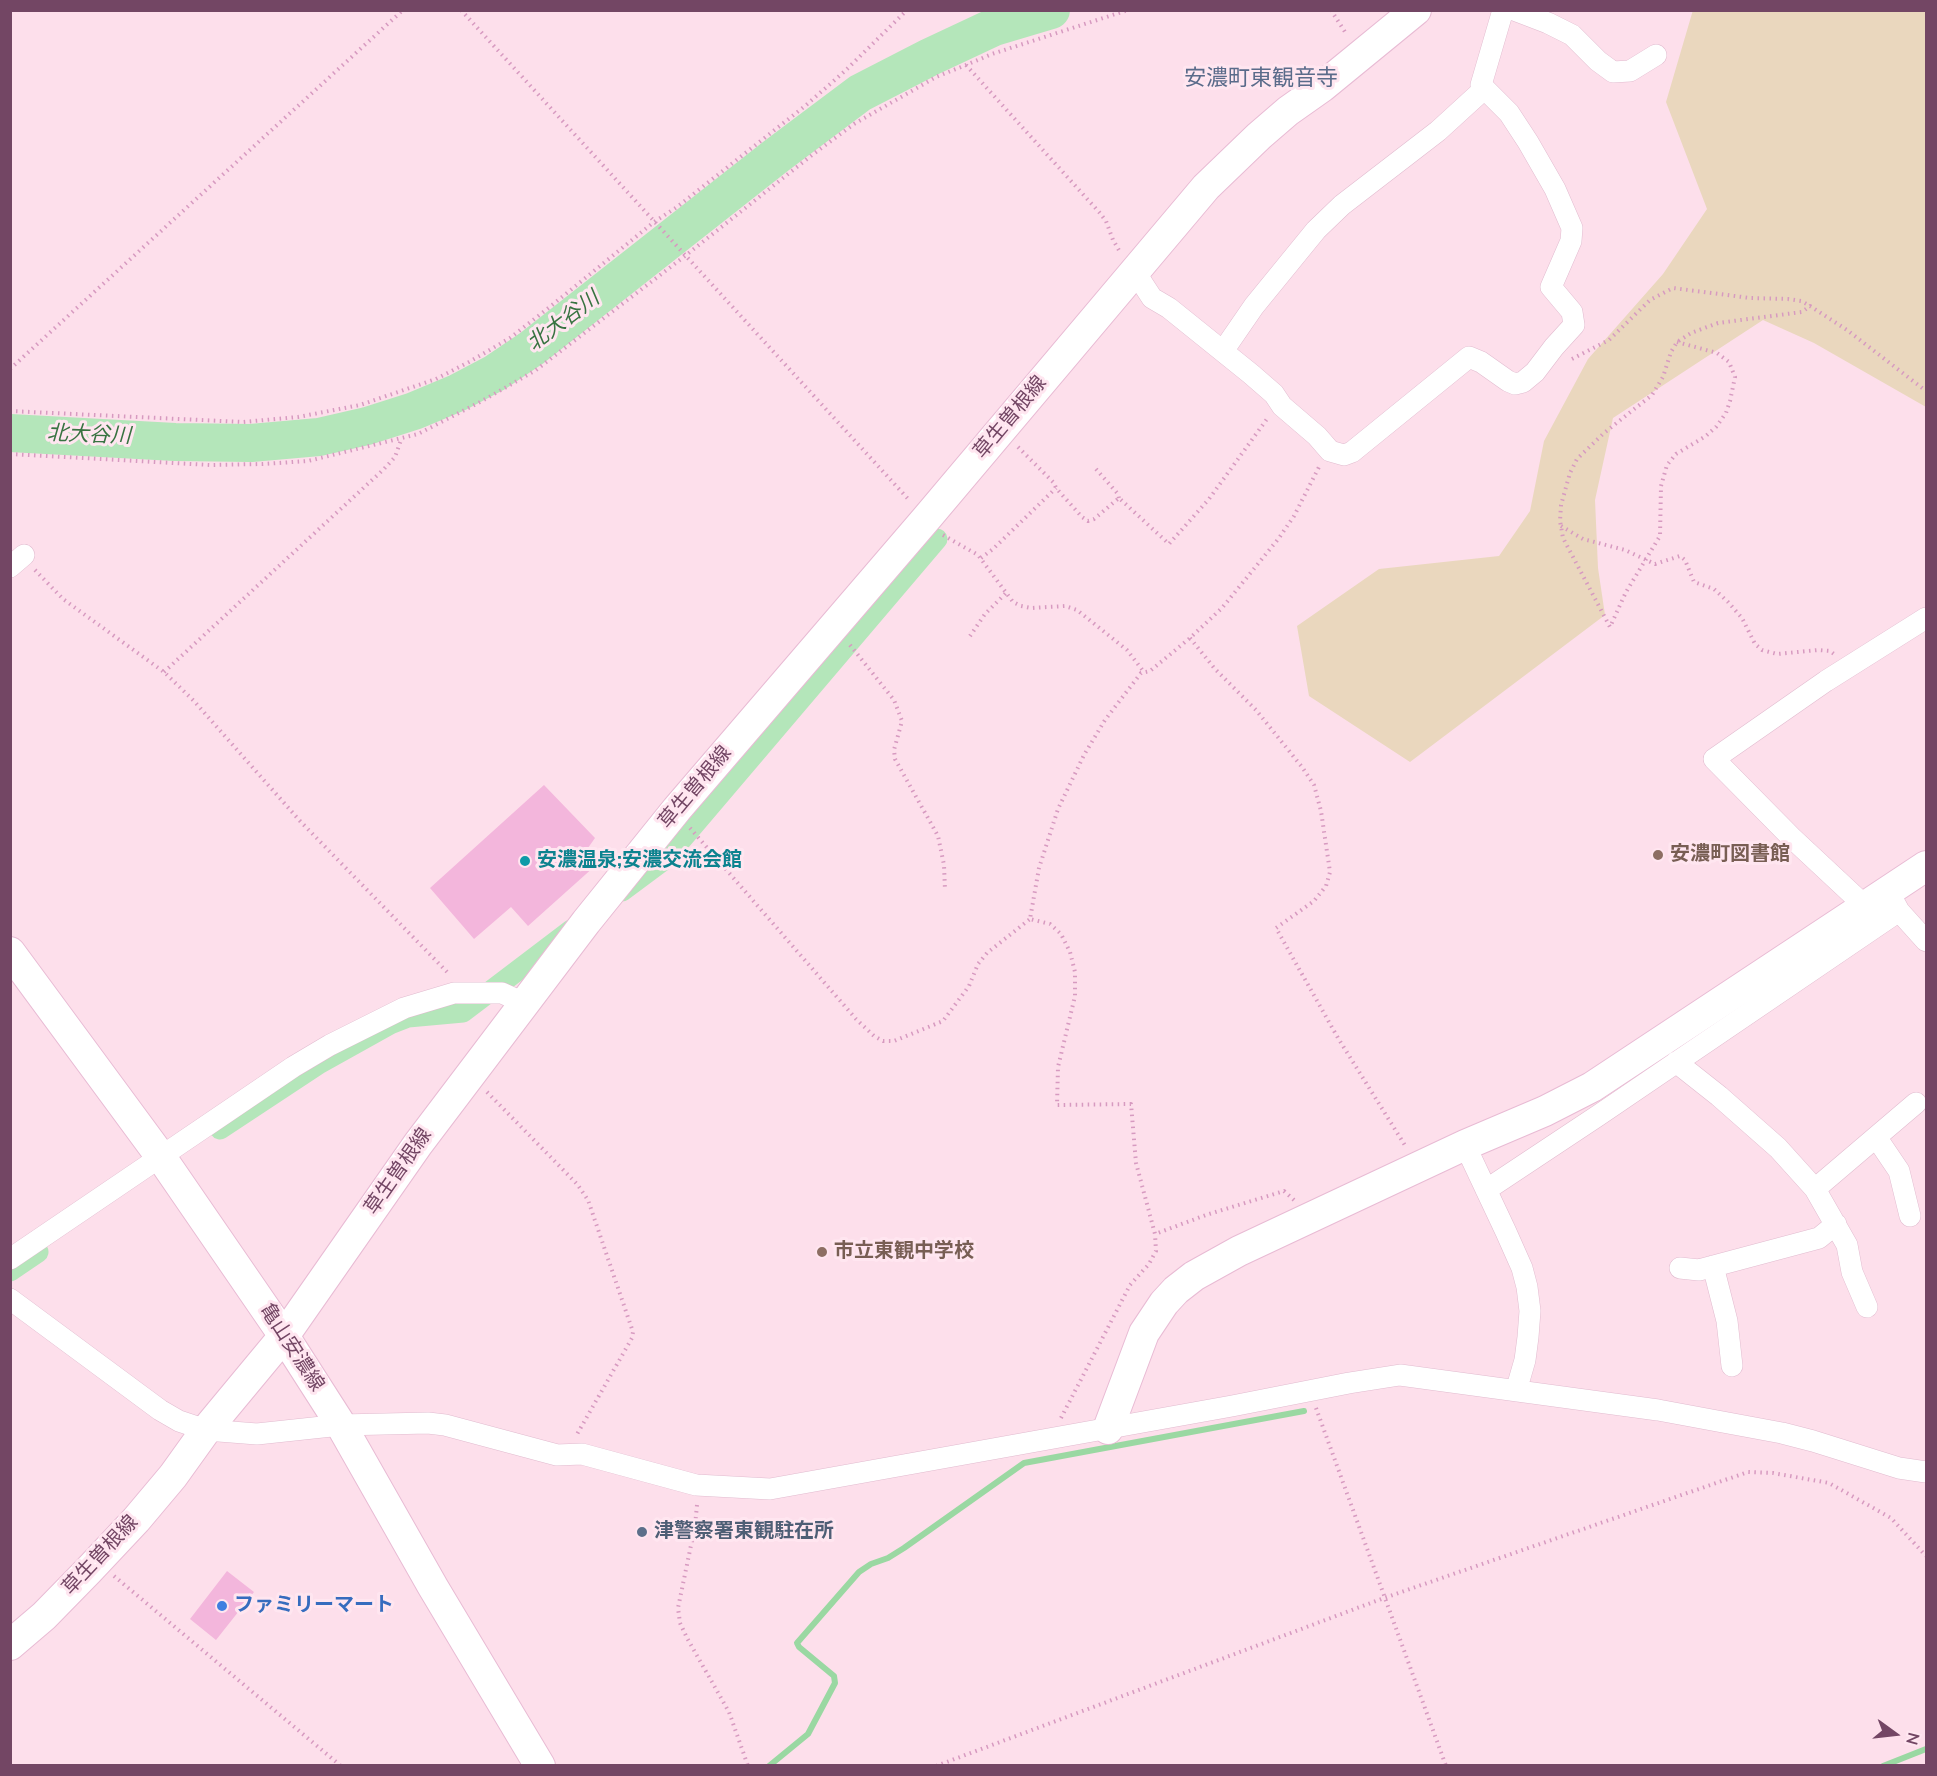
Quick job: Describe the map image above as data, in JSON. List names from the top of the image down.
{
  "streets": {
    "main road": ["草生曽根線", "亀山安濃線"]
  },
  "crossings": [
    ["草生曽根線", "亀山安濃線"]
  ],
  "districts": ["安濃町東観音寺"],
  "water": ["北大谷川"],
  "places": [
    "安濃町図書館",
    "安濃温泉;安濃交流会館",
    "市立東観中学校",
    "津警察署東観駐在所",
    "ファミリーマート"
  ],
  "north": "right"
}
